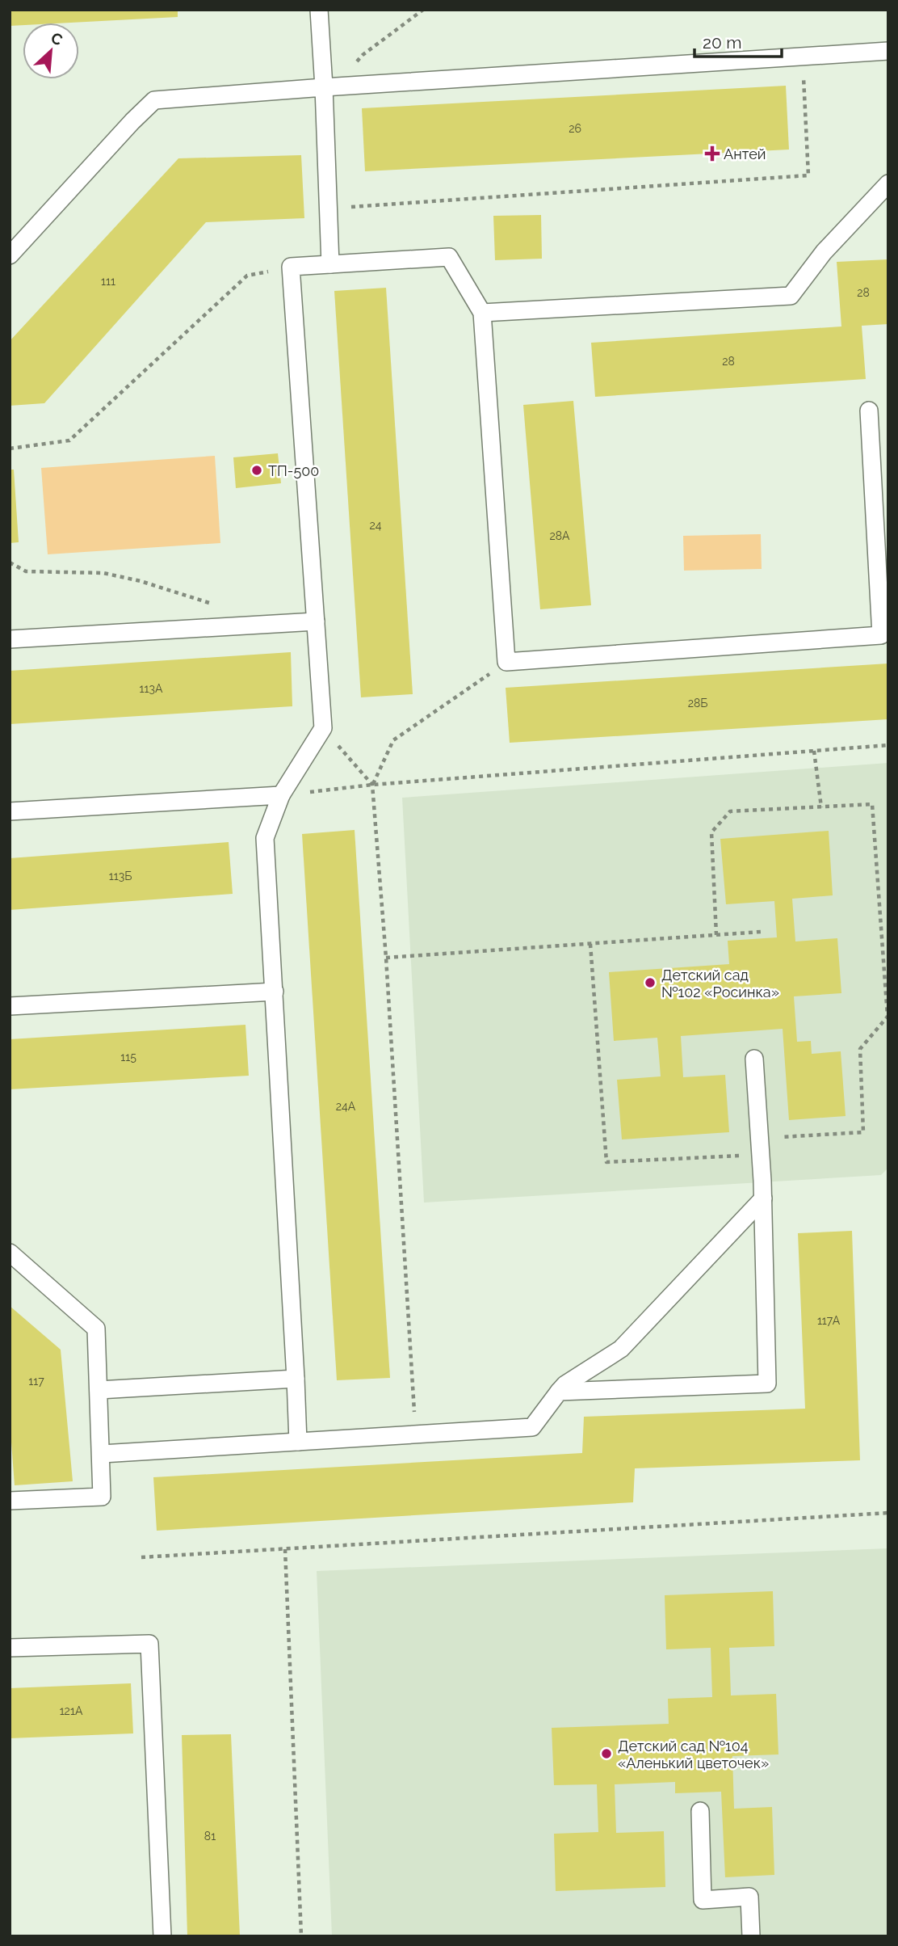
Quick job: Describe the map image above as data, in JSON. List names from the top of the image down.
{
  "places": {
    "health": ["Антей"],
    "other": ["ТП-500", "Детский сад №102 «Росинка»", "Детский сад №104 «Аленький цветочек»"]
  },
  "house_numbers": [
    "26",
    "111",
    "28",
    "28",
    "24",
    "28А",
    "113А",
    "28Б",
    "113Б",
    "115",
    "24А",
    "117А",
    "117",
    "121А",
    "81"
  ],
  "scale_bar": "20 m",
  "north": "top right"
}
